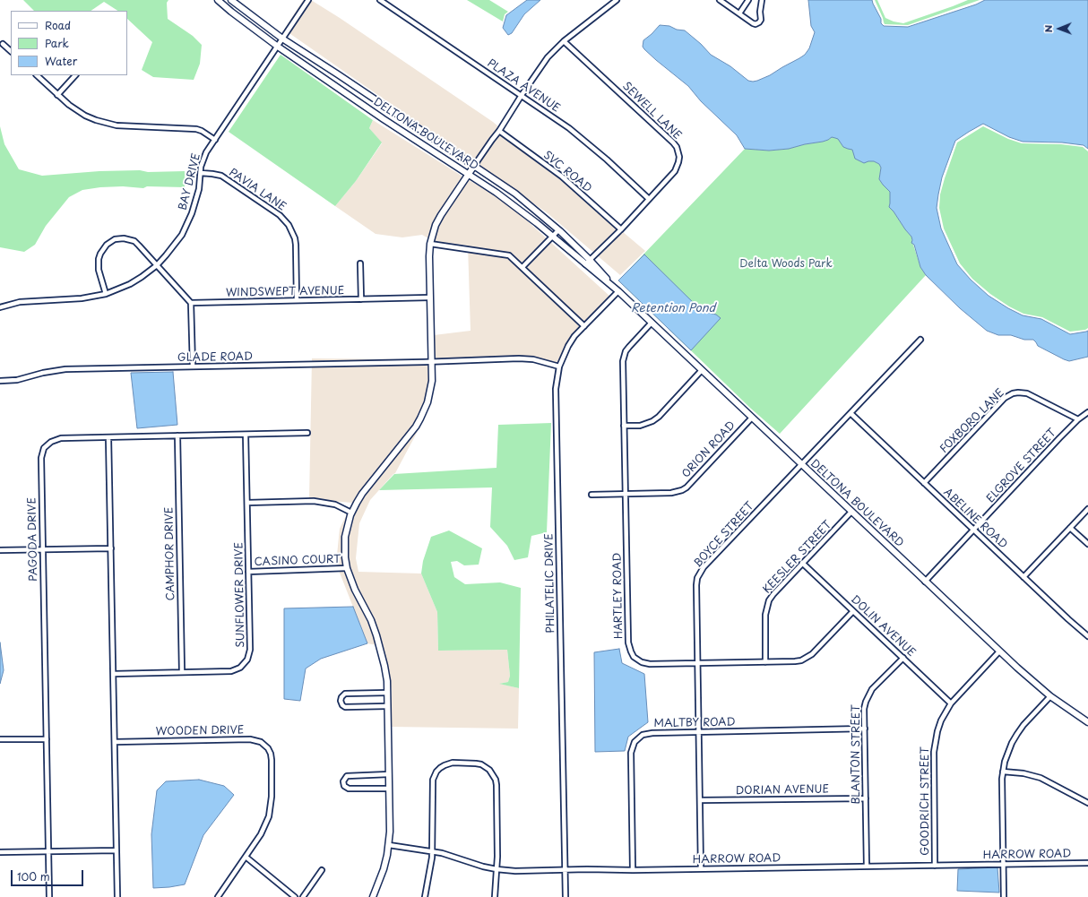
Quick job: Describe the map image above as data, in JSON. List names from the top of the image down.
{
  "streets": {
    "main road": ["DELTONA BOULEVARD"],
    "street": [
      "PLAZA AVENUE",
      "SEWELL LANE",
      "SVC ROAD",
      "BAY DRIVE",
      "PAVIA LANE",
      "WINDSWEPT AVENUE",
      "GLADE ROAD",
      "FOXBORO LANE",
      "ORION ROAD",
      "ELGROVE STREET",
      "ABELINE ROAD",
      "BOYCE STREET",
      "PAGODA DRIVE",
      "CAMPHOR DRIVE",
      "KEESLER STREET",
      "CASINO COURT",
      "PHILATELIC DRIVE",
      "SUNFLOWER DRIVE",
      "HARTLEY ROAD",
      "DOLIN AVENUE",
      "MALTBY ROAD",
      "WOODEN DRIVE",
      "BLANTON STREET",
      "DORIAN AVENUE",
      "GOODRICH STREET",
      "HARROW ROAD"
    ]
  },
  "crossings": [
    ["PLAZA AVENUE", "SEWELL LANE"],
    ["SEWELL LANE", "DELTONA BOULEVARD"],
    ["SEWELL LANE", "SVC ROAD"],
    ["DELTONA BOULEVARD", "BAY DRIVE"],
    ["DELTONA BOULEVARD", "ORION ROAD"],
    ["DELTONA BOULEVARD", "ELGROVE STREET"],
    ["DELTONA BOULEVARD", "BOYCE STREET"],
    ["DELTONA BOULEVARD", "KEESLER STREET"],
    ["DELTONA BOULEVARD", "PHILATELIC DRIVE"],
    ["DELTONA BOULEVARD", "HARTLEY ROAD"],
    ["DELTONA BOULEVARD", "GOODRICH STREET"],
    ["BAY DRIVE", "PAVIA LANE"],
    ["PAVIA LANE", "WINDSWEPT AVENUE"],
    ["GLADE ROAD", "PHILATELIC DRIVE"],
    ["FOXBORO LANE", "ELGROVE STREET"],
    ["FOXBORO LANE", "ABELINE ROAD"],
    ["ORION ROAD", "HARTLEY ROAD"],
    ["ELGROVE STREET", "ABELINE ROAD"],
    ["ABELINE ROAD", "BOYCE STREET"],
    ["BOYCE STREET", "HARTLEY ROAD"],
    ["BOYCE STREET", "MALTBY ROAD"],
    ["BOYCE STREET", "DORIAN AVENUE"],
    ["BOYCE STREET", "HARROW ROAD"],
    ["PAGODA DRIVE", "CAMPHOR DRIVE"],
    ["PAGODA DRIVE", "SUNFLOWER DRIVE"],
    ["CAMPHOR DRIVE", "SUNFLOWER DRIVE"],
    ["KEESLER STREET", "HARTLEY ROAD"],
    ["KEESLER STREET", "DOLIN AVENUE"],
    ["CASINO COURT", "SUNFLOWER DRIVE"],
    ["PHILATELIC DRIVE", "HARROW ROAD"],
    ["HARTLEY ROAD", "DOLIN AVENUE"],
    ["DOLIN AVENUE", "BLANTON STREET"],
    ["DOLIN AVENUE", "GOODRICH STREET"],
    ["MALTBY ROAD", "BLANTON STREET"],
    ["MALTBY ROAD", "HARROW ROAD"],
    ["BLANTON STREET", "DORIAN AVENUE"],
    ["BLANTON STREET", "HARROW ROAD"],
    ["GOODRICH STREET", "HARROW ROAD"]
  ],
  "water": ["Retention Pond"],
  "parks": ["Delta Woods Park"],
  "legend": ["Road", "Park", "Water"],
  "scale_bar": "100 m",
  "north": "left"
}
